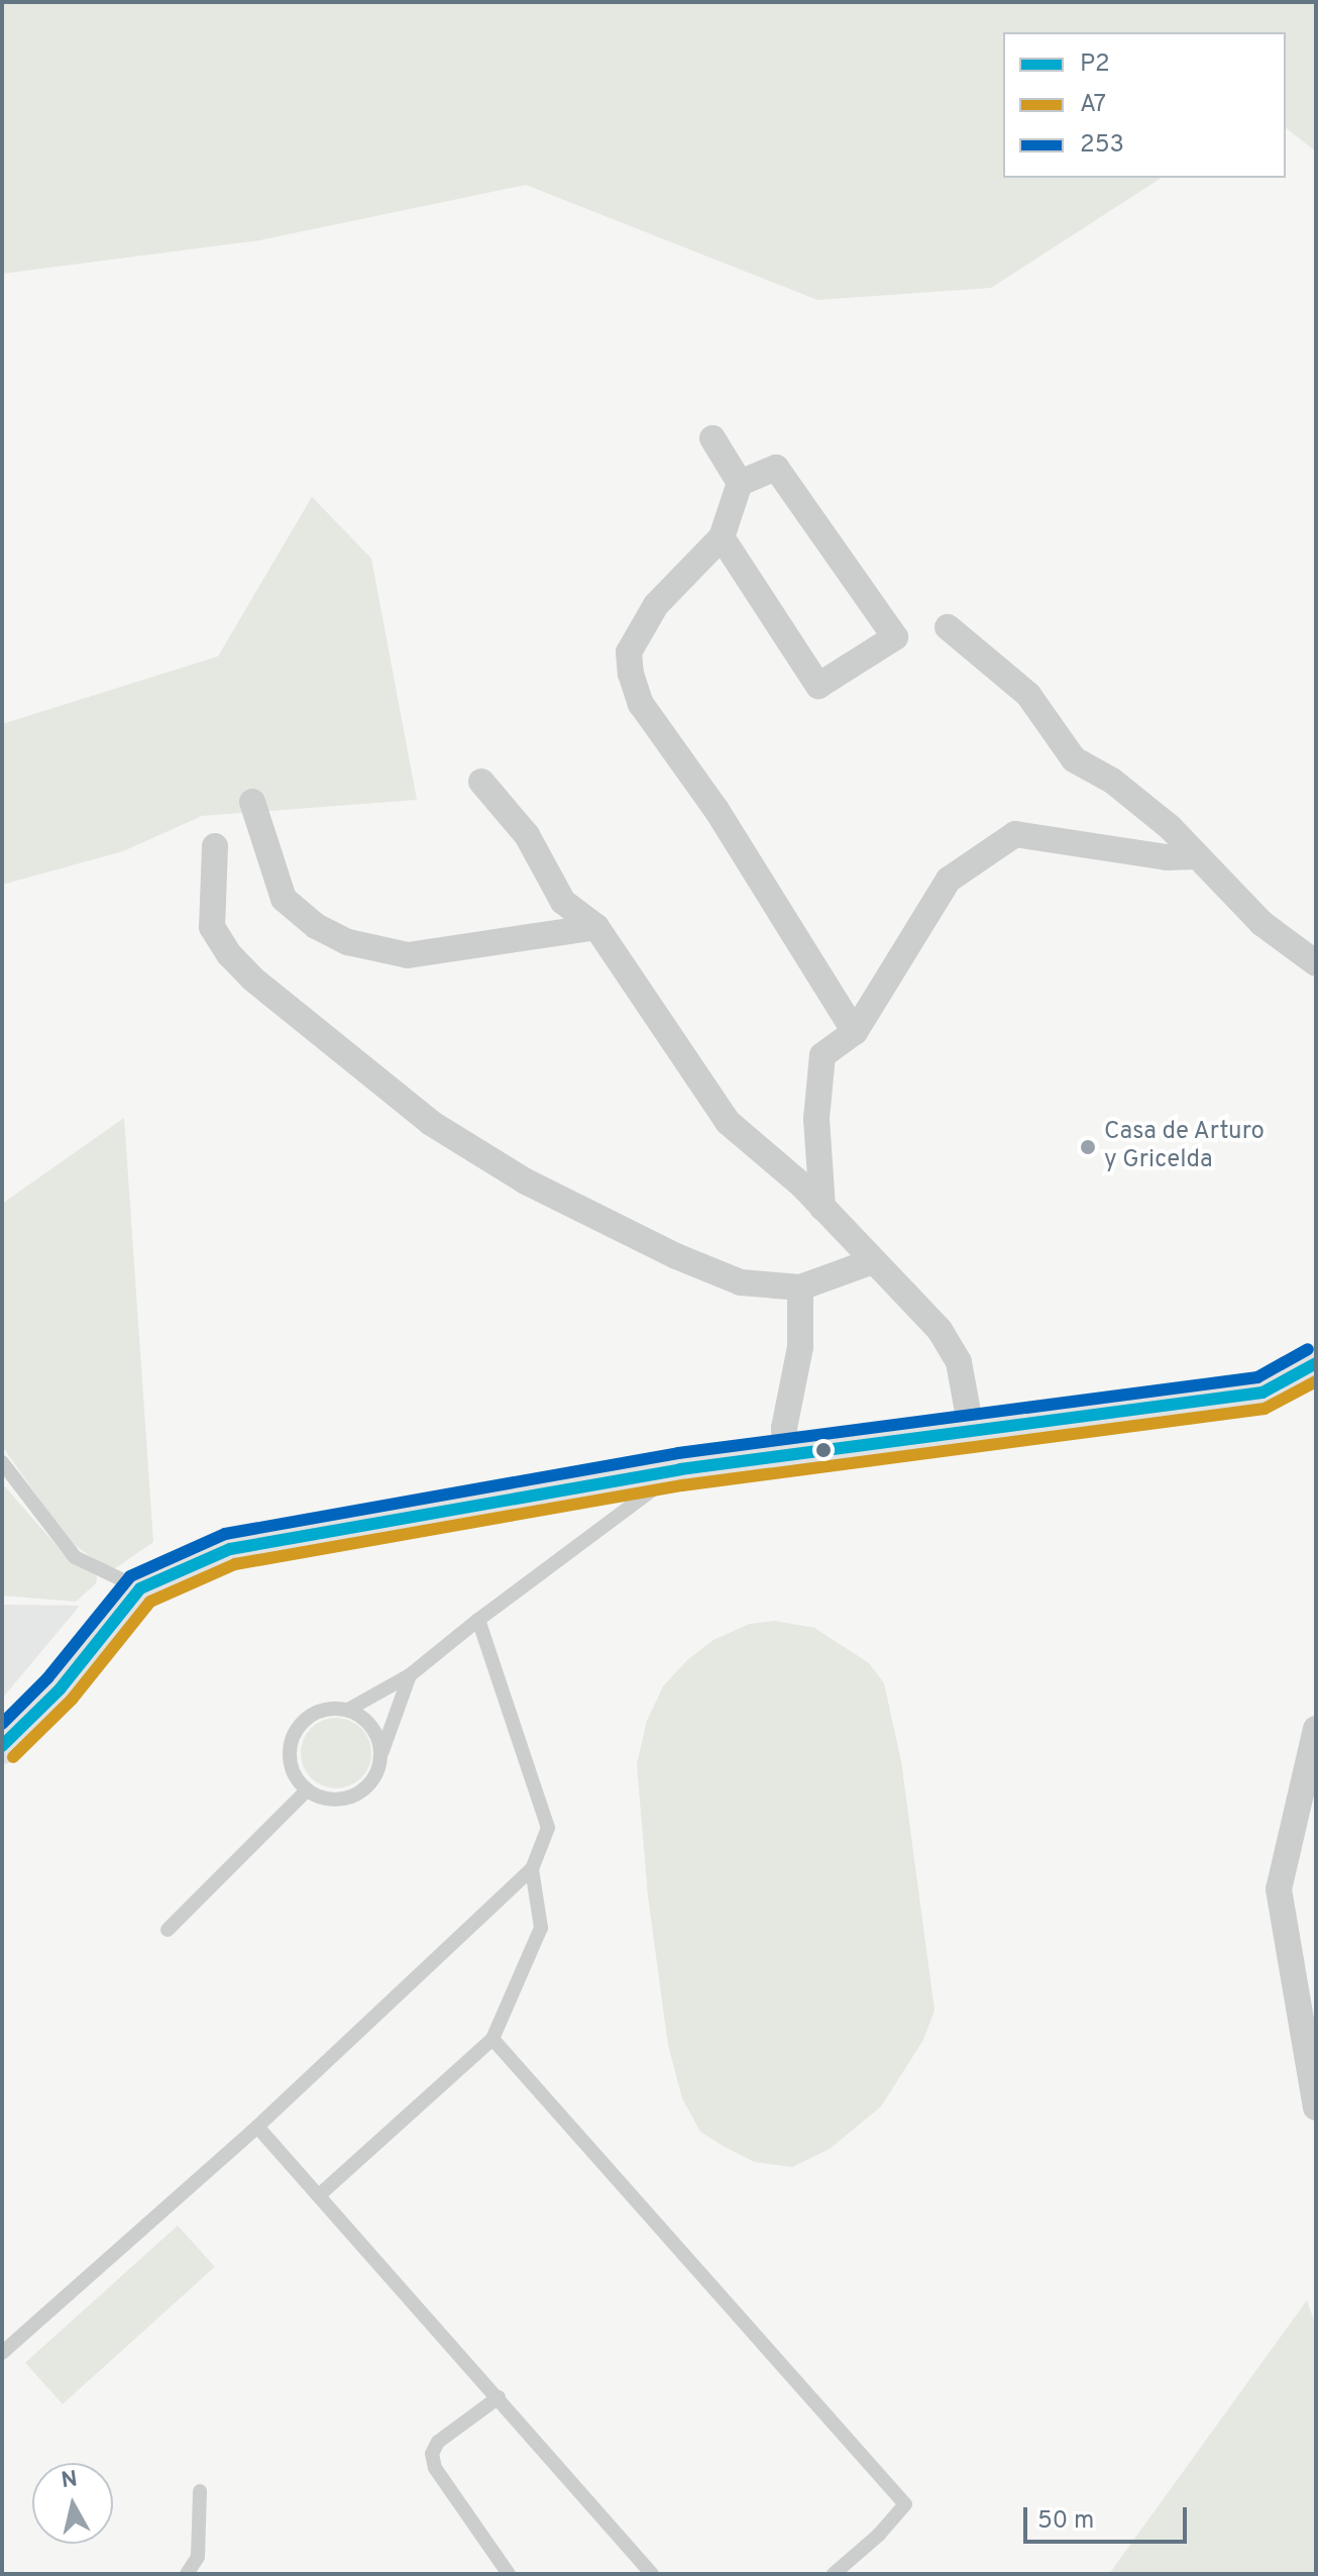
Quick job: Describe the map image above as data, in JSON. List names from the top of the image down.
{
  "places": ["Casa de Arturo y Gricelda"],
  "lines": ["transit line 253", "transit line P2", "transit line A7"],
  "legend": ["P2", "A7", "253"],
  "scale_bar": "50 m",
  "north": "top"
}
